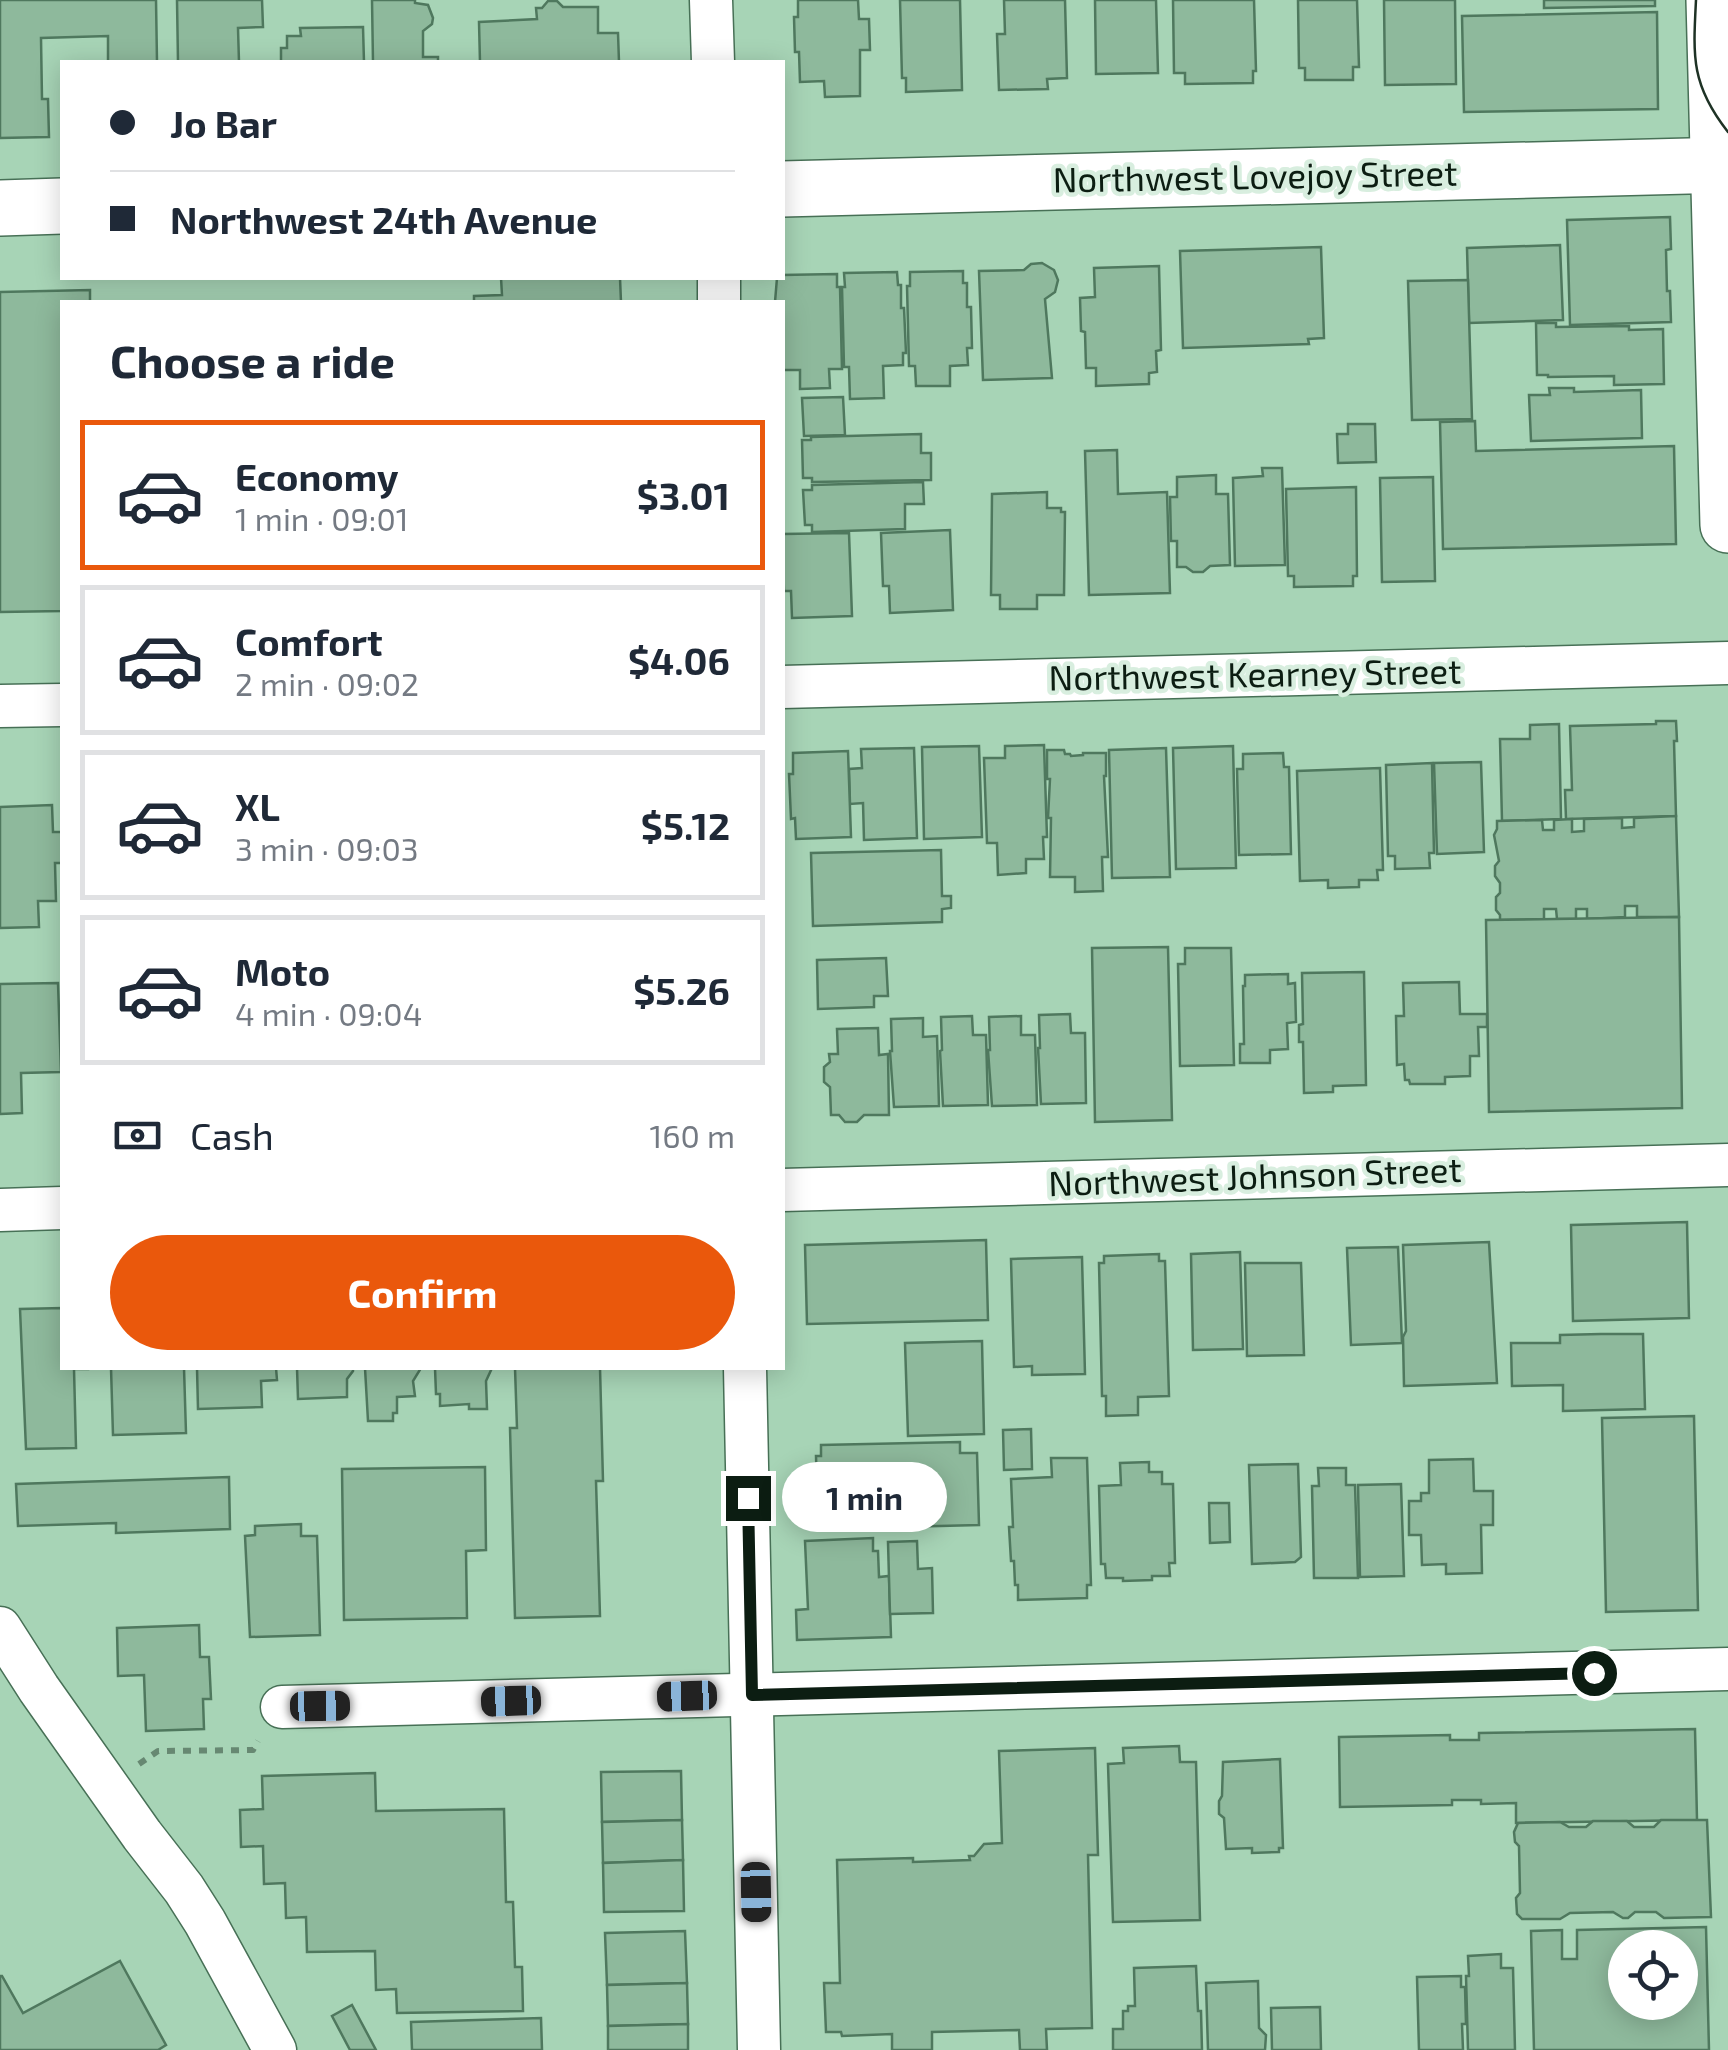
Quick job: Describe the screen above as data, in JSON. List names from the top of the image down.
{
  "streets": {
    "main road": ["Northwest Lovejoy Street"],
    "street": ["Northwest Kearney Street", "Northwest Johnson Street"]
  },
  "page": {
    "banner": ["Jo Bar", "Northwest 24th Avenue"],
    "heading": "Choose a ride",
    "list": [
      {
        "name": "Economy",
        "note": "1 min · 09:01",
        "value": "$3.01"
      },
      {
        "name": "Comfort",
        "note": "2 min · 09:02",
        "value": "$4.06"
      },
      {
        "name": "XL",
        "note": "3 min · 09:03",
        "value": "$5.12"
      },
      {
        "name": "Moto",
        "note": "4 min · 09:04",
        "value": "$5.26"
      }
    ],
    "pay": ["Cash", "160 m"],
    "buttons": "Confirm",
    "bubble": "1 min"
  }
}
